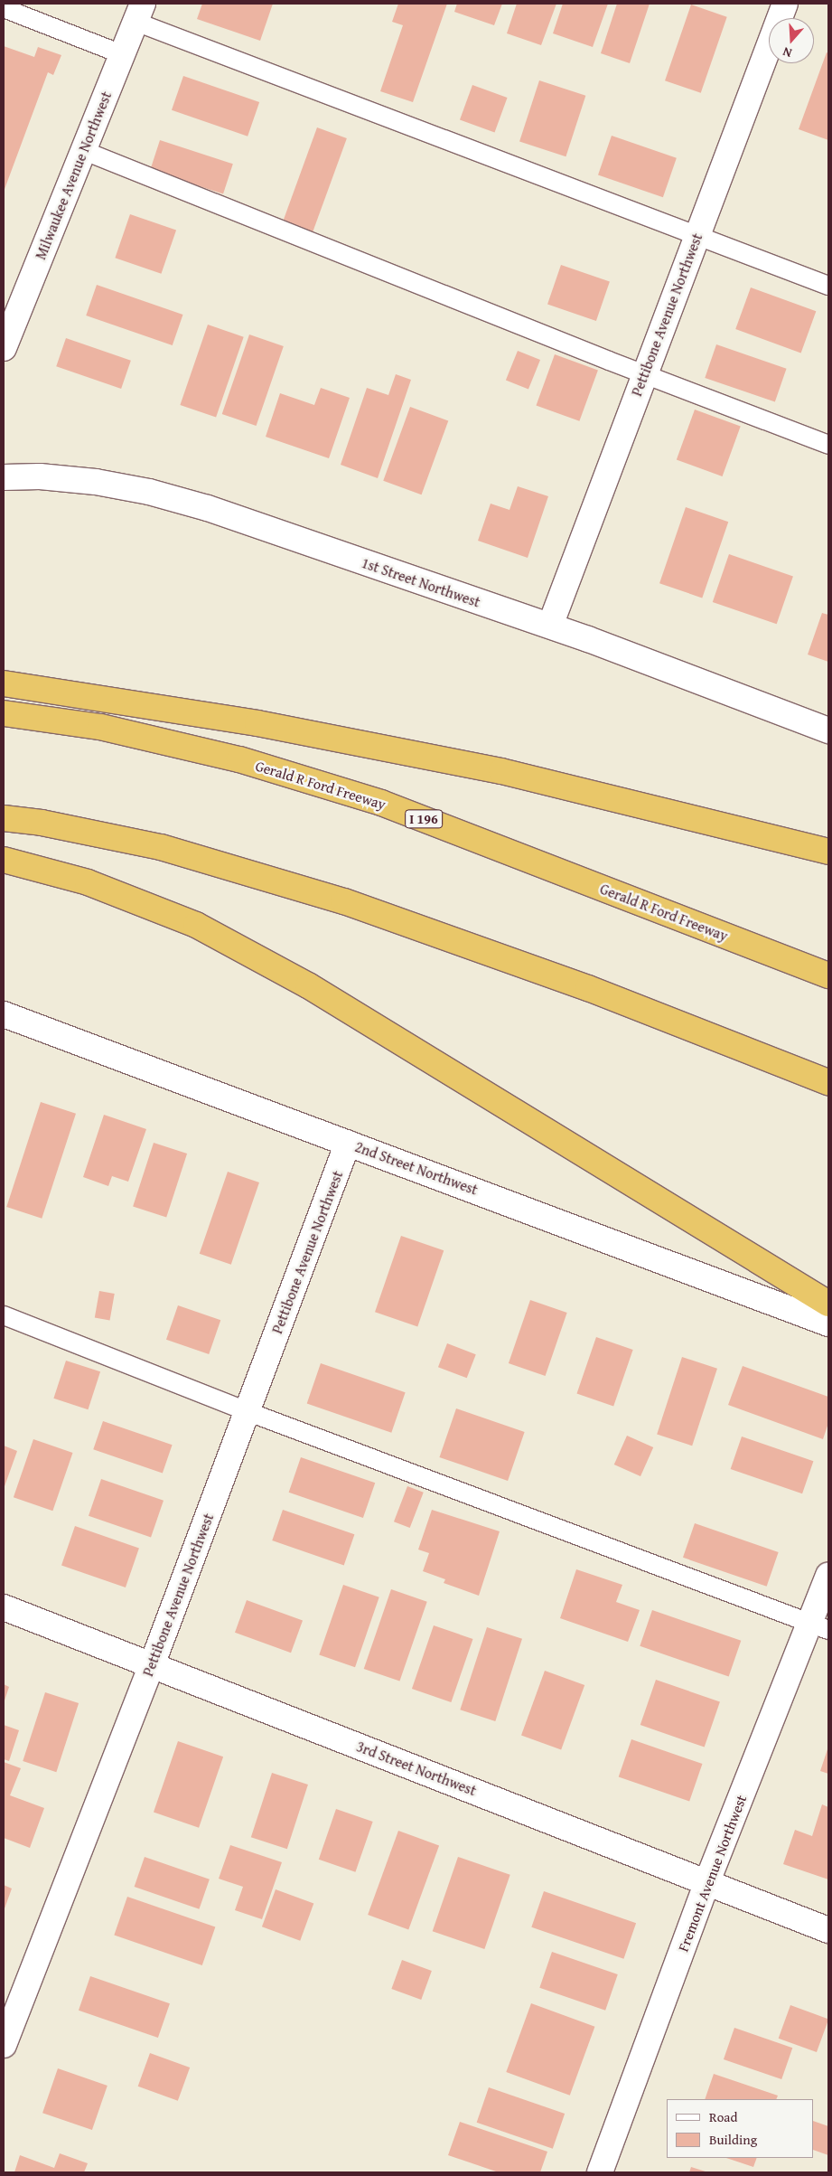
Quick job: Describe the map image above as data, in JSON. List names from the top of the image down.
{
  "streets": {
    "highway": ["Gerald R Ford Freeway", "I 196"],
    "street": [
      "Milwaukee Avenue Northwest",
      "Pettibone Avenue Northwest",
      "1st Street Northwest",
      "2nd Street Northwest",
      "3rd Street Northwest",
      "Fremont Avenue Northwest"
    ]
  },
  "crossings": [
    ["Pettibone Avenue Northwest", "1st Street Northwest"],
    ["Pettibone Avenue Northwest", "2nd Street Northwest"],
    ["Pettibone Avenue Northwest", "3rd Street Northwest"],
    ["3rd Street Northwest", "Fremont Avenue Northwest"]
  ],
  "legend": ["Road", "Building"],
  "north": "bottom"
}
